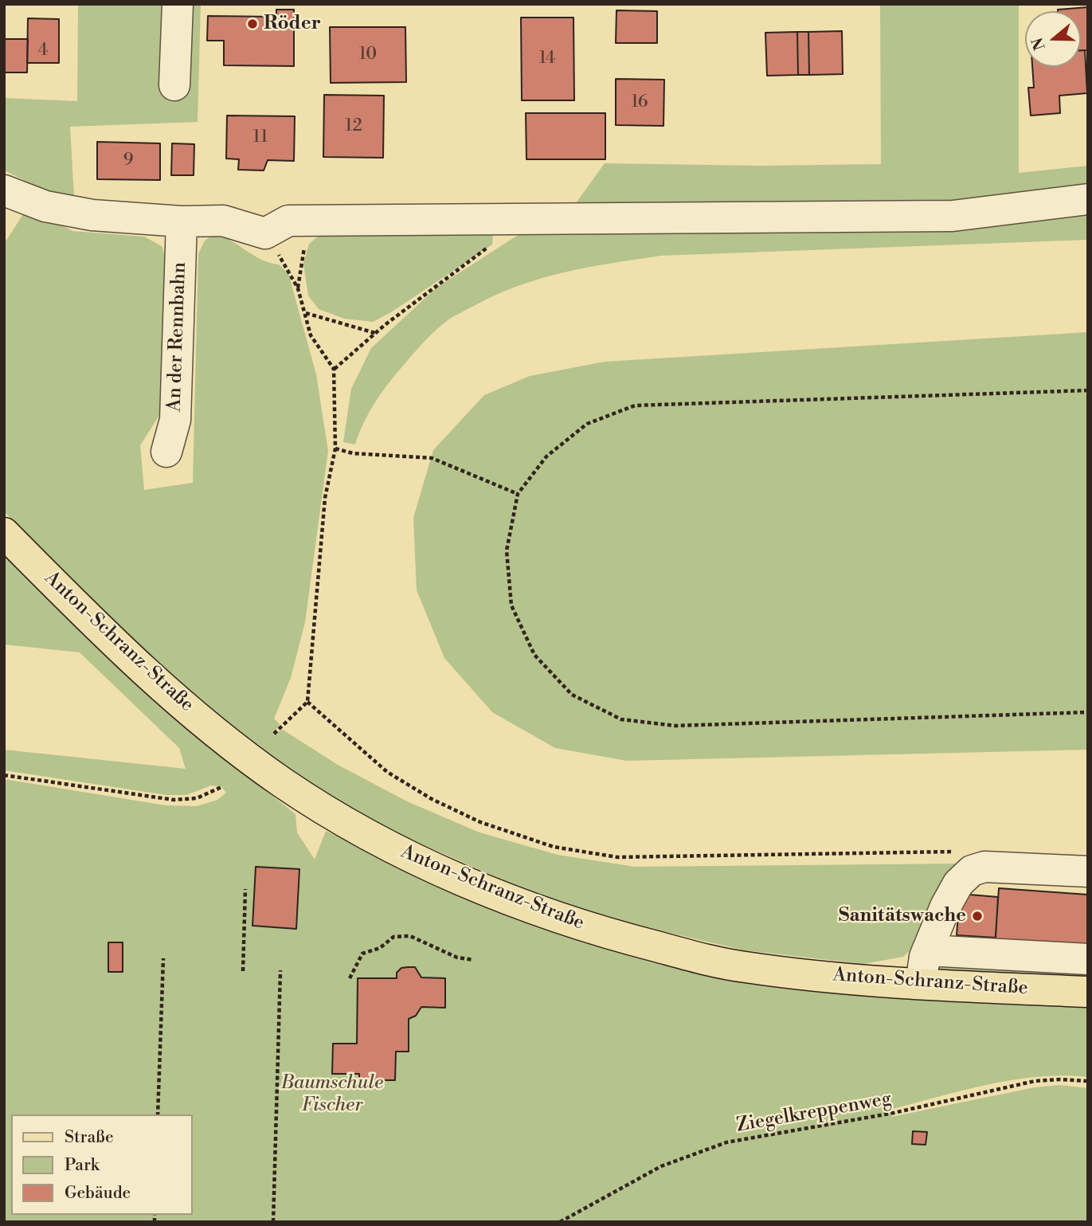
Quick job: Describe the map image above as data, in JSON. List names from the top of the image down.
{
  "streets": {
    "main road": ["Anton-Schranz-Straße"],
    "street": ["An der Rennbahn"],
    "path": ["Ziegelkreppenweg"]
  },
  "parks": ["Baumschule Fischer"],
  "places": ["Röder", "Sanitätswache"],
  "house_numbers": [
    "4",
    "10",
    "14",
    "16",
    "12",
    "11",
    "9"
  ],
  "legend": ["Straße", "Park", "Gebäude"],
  "north": "left"
}
